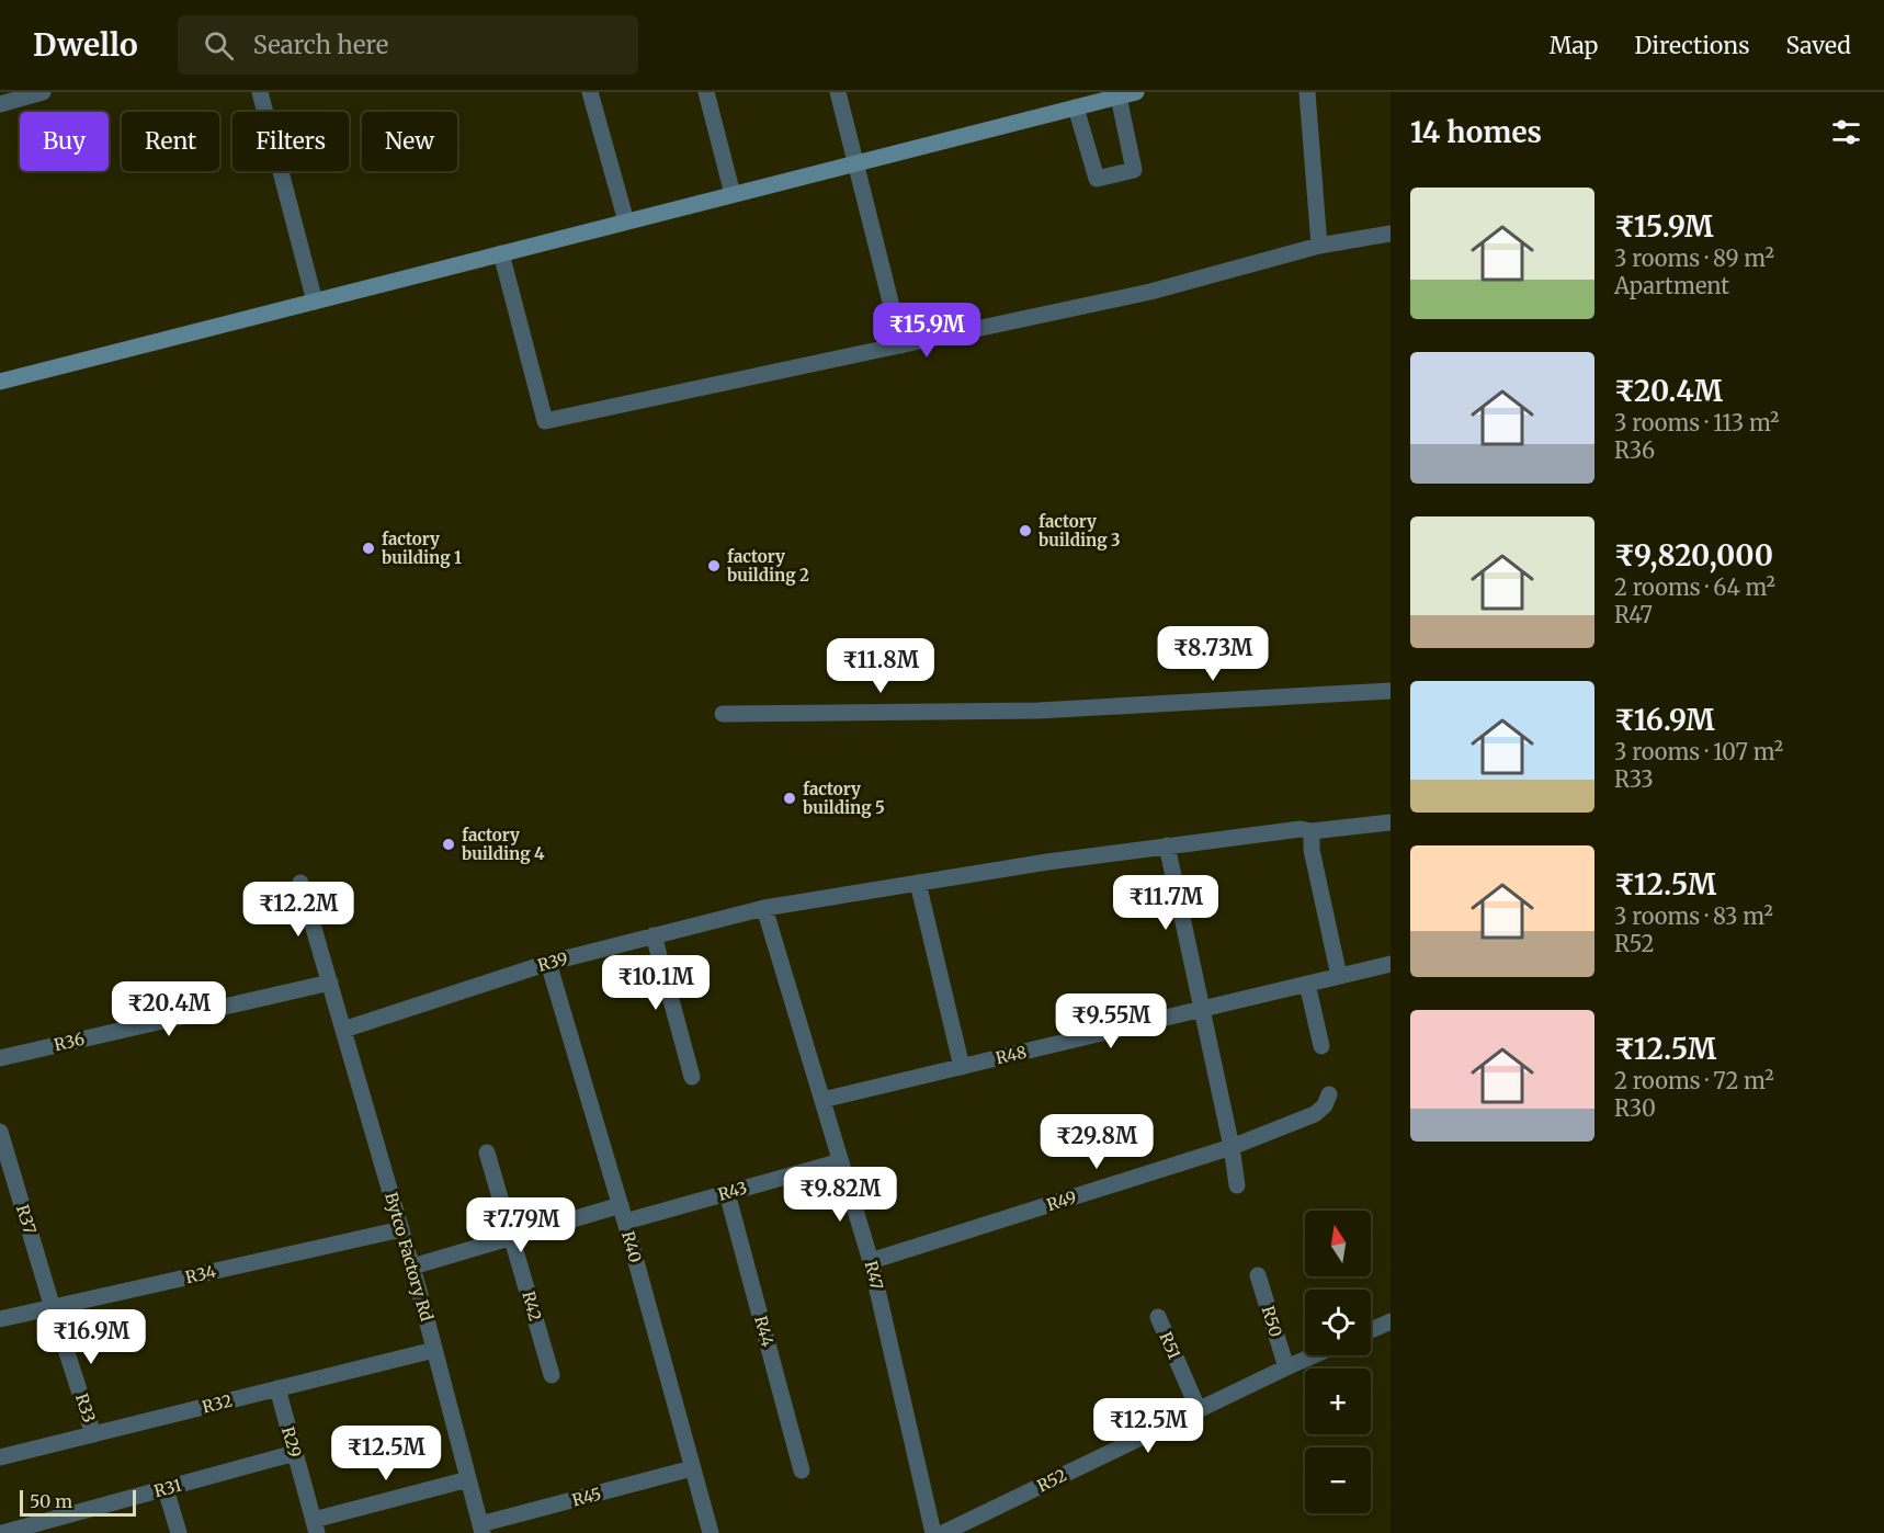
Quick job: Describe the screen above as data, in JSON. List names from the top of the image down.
{
  "streets": {
    "street": [
      "R39",
      "R36",
      "R48",
      "R43",
      "R49",
      "R37",
      "R40",
      "Bytco Factory Rd",
      "R34",
      "R47",
      "R42",
      "R50",
      "R44",
      "R51",
      "R32",
      "R33",
      "R29",
      "R52",
      "R31",
      "R45"
    ]
  },
  "crossings": [
    ["R39", "R40"],
    ["R39", "Bytco Factory Rd"],
    ["R39", "R47"],
    ["R36", "Bytco Factory Rd"],
    ["R48", "R47"],
    ["R43", "R40"],
    ["R43", "R47"],
    ["R43", "R44"],
    ["R49", "R47"],
    ["R37", "R34"],
    ["R37", "R33"],
    ["R40", "R45"],
    ["Bytco Factory Rd", "R34"],
    ["Bytco Factory Rd", "R32"],
    ["Bytco Factory Rd", "R45"],
    ["R34", "R33"],
    ["R50", "R52"],
    ["R51", "R52"],
    ["R32", "R33"],
    ["R32", "R29"],
    ["R29", "R31"]
  ],
  "places": [
    "factory building 3",
    "factory building 1",
    "factory building 2",
    "factory building 5",
    "factory building 4"
  ],
  "scale_bar": "50 m",
  "north": "top",
  "page": {
    "header": "Dwello",
    "search": "Search here",
    "nav": ["Map", "Directions", "Saved"],
    "heading": "14 homes",
    "chip": [
      "Buy",
      "Rent",
      "Filters",
      "New"
    ],
    "list": [
      {
        "name": "₹15.9M",
        "note": "3 rooms · 89 m² · Apartment"
      },
      {
        "name": "₹20.4M",
        "note": "3 rooms · 113 m² · R36"
      },
      {
        "name": "₹9,820,000",
        "note": "2 rooms · 64 m² · R47"
      },
      {
        "name": "₹16.9M",
        "note": "3 rooms · 107 m² · R33"
      },
      {
        "name": "₹12.5M",
        "note": "3 rooms · 83 m² · R52"
      },
      {
        "name": "₹12.5M",
        "note": "2 rooms · 72 m² · R30"
      }
    ],
    "price": [
      "₹15.9M",
      "₹8.73M",
      "₹11.8M",
      "₹11.7M",
      "₹12.2M",
      "₹10.1M",
      "₹20.4M",
      "₹9.55M",
      "₹29.8M",
      "₹9.82M",
      "₹7.79M",
      "₹16.9M",
      "₹12.5M",
      "₹12.5M"
    ],
    "map_buttons": ["+", "−"],
    "scale": "50 m"
  }
}
